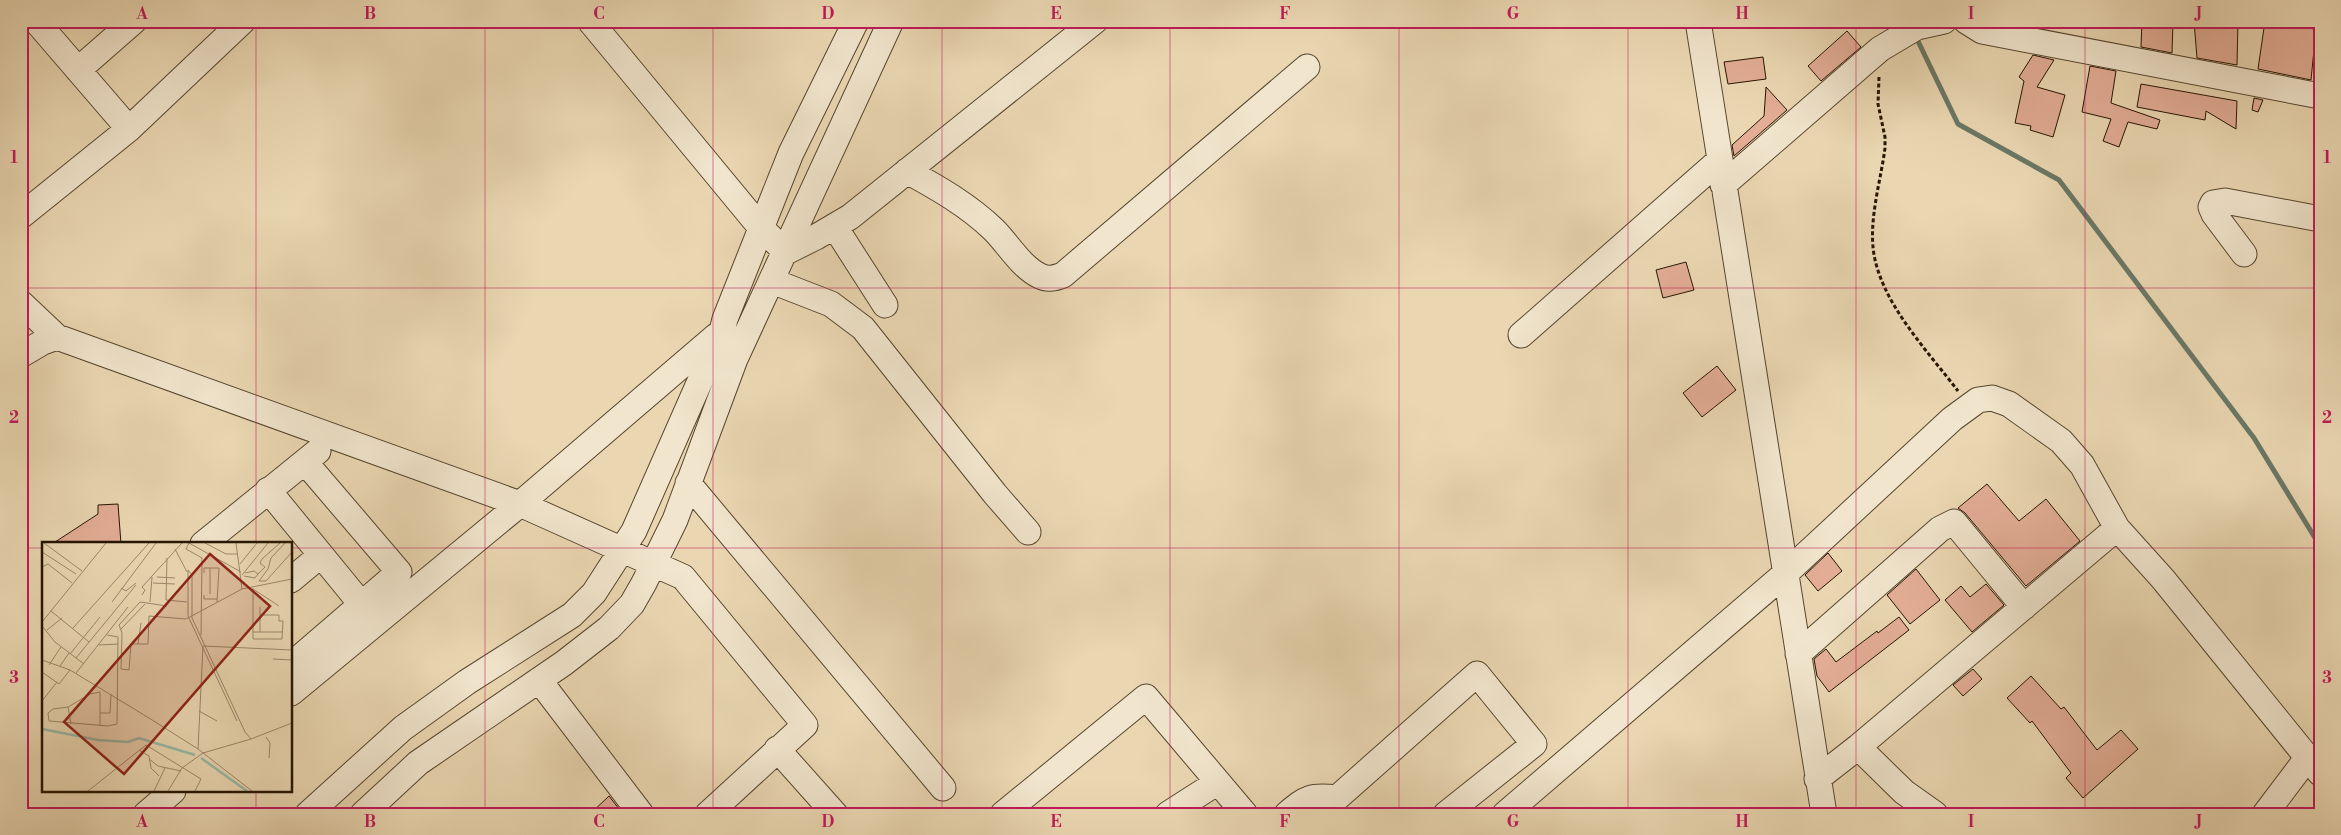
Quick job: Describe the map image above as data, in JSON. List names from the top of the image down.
{
  "grid": {
    "columns": [
      "A",
      "B",
      "C",
      "D",
      "E",
      "F",
      "G",
      "H",
      "I",
      "J"
    ],
    "rows": ["1", "2", "3"]
  }
}
